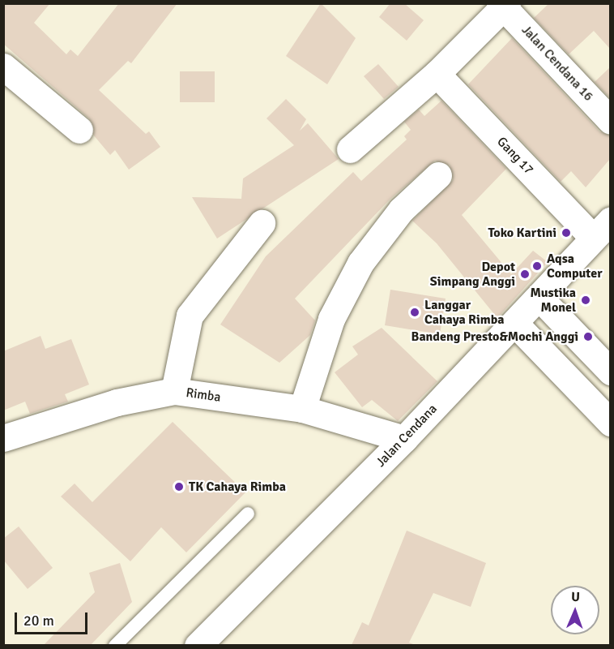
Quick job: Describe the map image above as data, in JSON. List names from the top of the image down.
{
  "streets": {
    "street": [
      "Jalan Cendana 16",
      "Gang 17",
      "Rimba",
      "Jalan Cendana"
    ]
  },
  "crossings": [
    ["Gang 17", "Jalan Cendana"],
    ["Rimba", "Jalan Cendana"]
  ],
  "places": [
    "Toko Kartini",
    "Aqsa Computer",
    "Depot Simpang Anggi",
    "Mustika Monel",
    "Langgar Cahaya Rimba",
    "Bandeng Presto&Mochi Anggi",
    "TK Cahaya Rimba"
  ],
  "scale_bar": "20 m",
  "north": "top"
}
